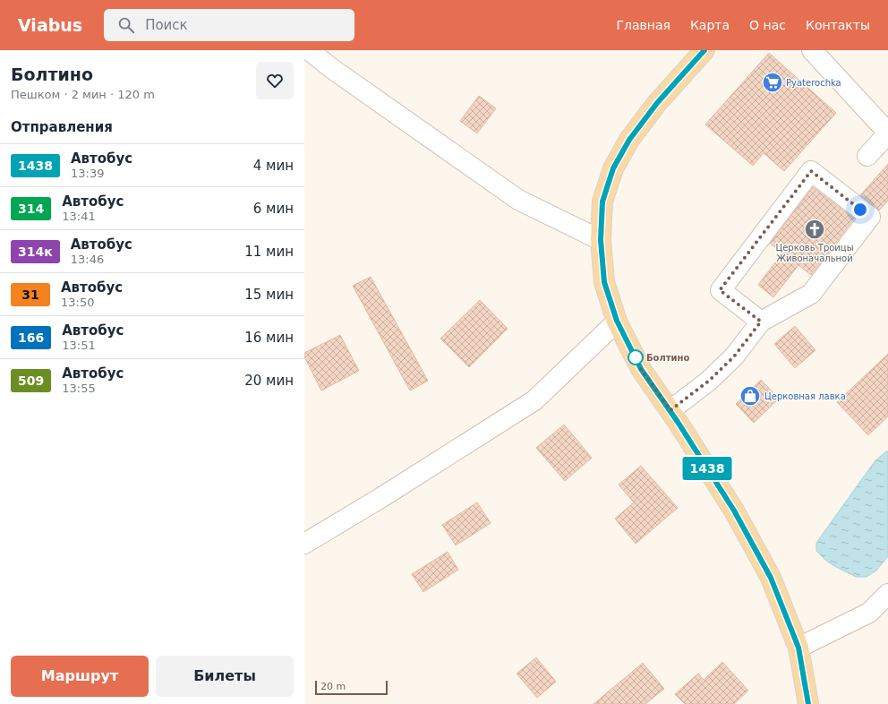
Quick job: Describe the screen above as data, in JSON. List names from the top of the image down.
{
  "places": {
    "supermarket": ["Pyaterochka"],
    "church": ["Церковь Троицы Живоначальной"],
    "other": ["Болтино"],
    "shop": ["Церковная лавка"]
  },
  "lines": ["bus line 1438"],
  "scale_bar": "20 m",
  "page": {
    "header": "Viabus",
    "search": "Поиск",
    "nav": [
      "Главная",
      "Карта",
      "О нас",
      "Контакты"
    ],
    "heading": [
      ["Болтино", "Пешком · 2 мин · 120 m"],
      "Отправления"
    ],
    "on_map": "1438",
    "list": [
      {
        "mark": "1438",
        "name": "Автобус",
        "note": "13:39",
        "value": "4 мин"
      },
      {
        "mark": "314",
        "name": "Автобус",
        "note": "13:41",
        "value": "6 мин"
      },
      {
        "mark": "314к",
        "name": "Автобус",
        "note": "13:46",
        "value": "11 мин"
      },
      {
        "mark": "31",
        "name": "Автобус",
        "note": "13:50",
        "value": "15 мин"
      },
      {
        "mark": "166",
        "name": "Автобус",
        "note": "13:51",
        "value": "16 мин"
      },
      {
        "mark": "509",
        "name": "Автобус",
        "note": "13:55",
        "value": "20 мин"
      }
    ],
    "buttons": ["Маршрут", "Билеты"],
    "scale": "20 m"
  }
}
